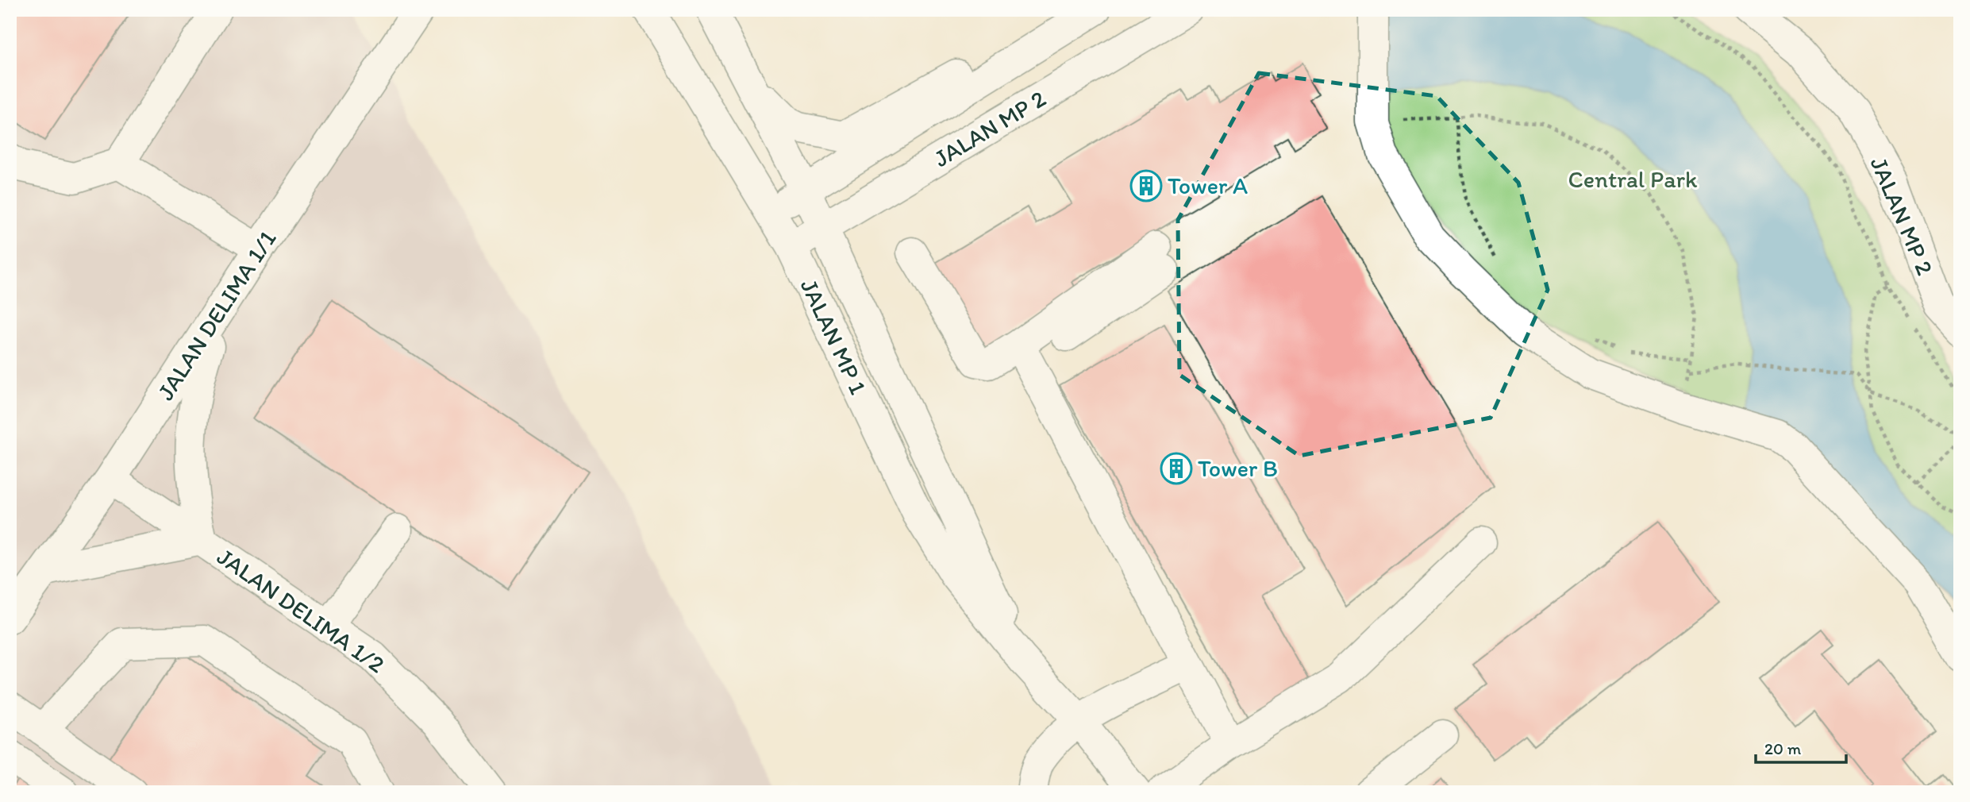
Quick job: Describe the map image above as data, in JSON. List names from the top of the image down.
{
  "streets": {
    "street": [
      "JALAN MP 2",
      "JALAN DELIMA 1/1",
      "JALAN MP 1",
      "JALAN DELIMA 1/2"
    ]
  },
  "crossings": [
    ["JALAN MP 2", "JALAN MP 1"],
    ["JALAN DELIMA 1/1", "JALAN DELIMA 1/2"]
  ],
  "parks": ["Central Park"],
  "places": {
    "building": ["Tower A", "Tower B"]
  },
  "scale_bar": "20 m"
}
